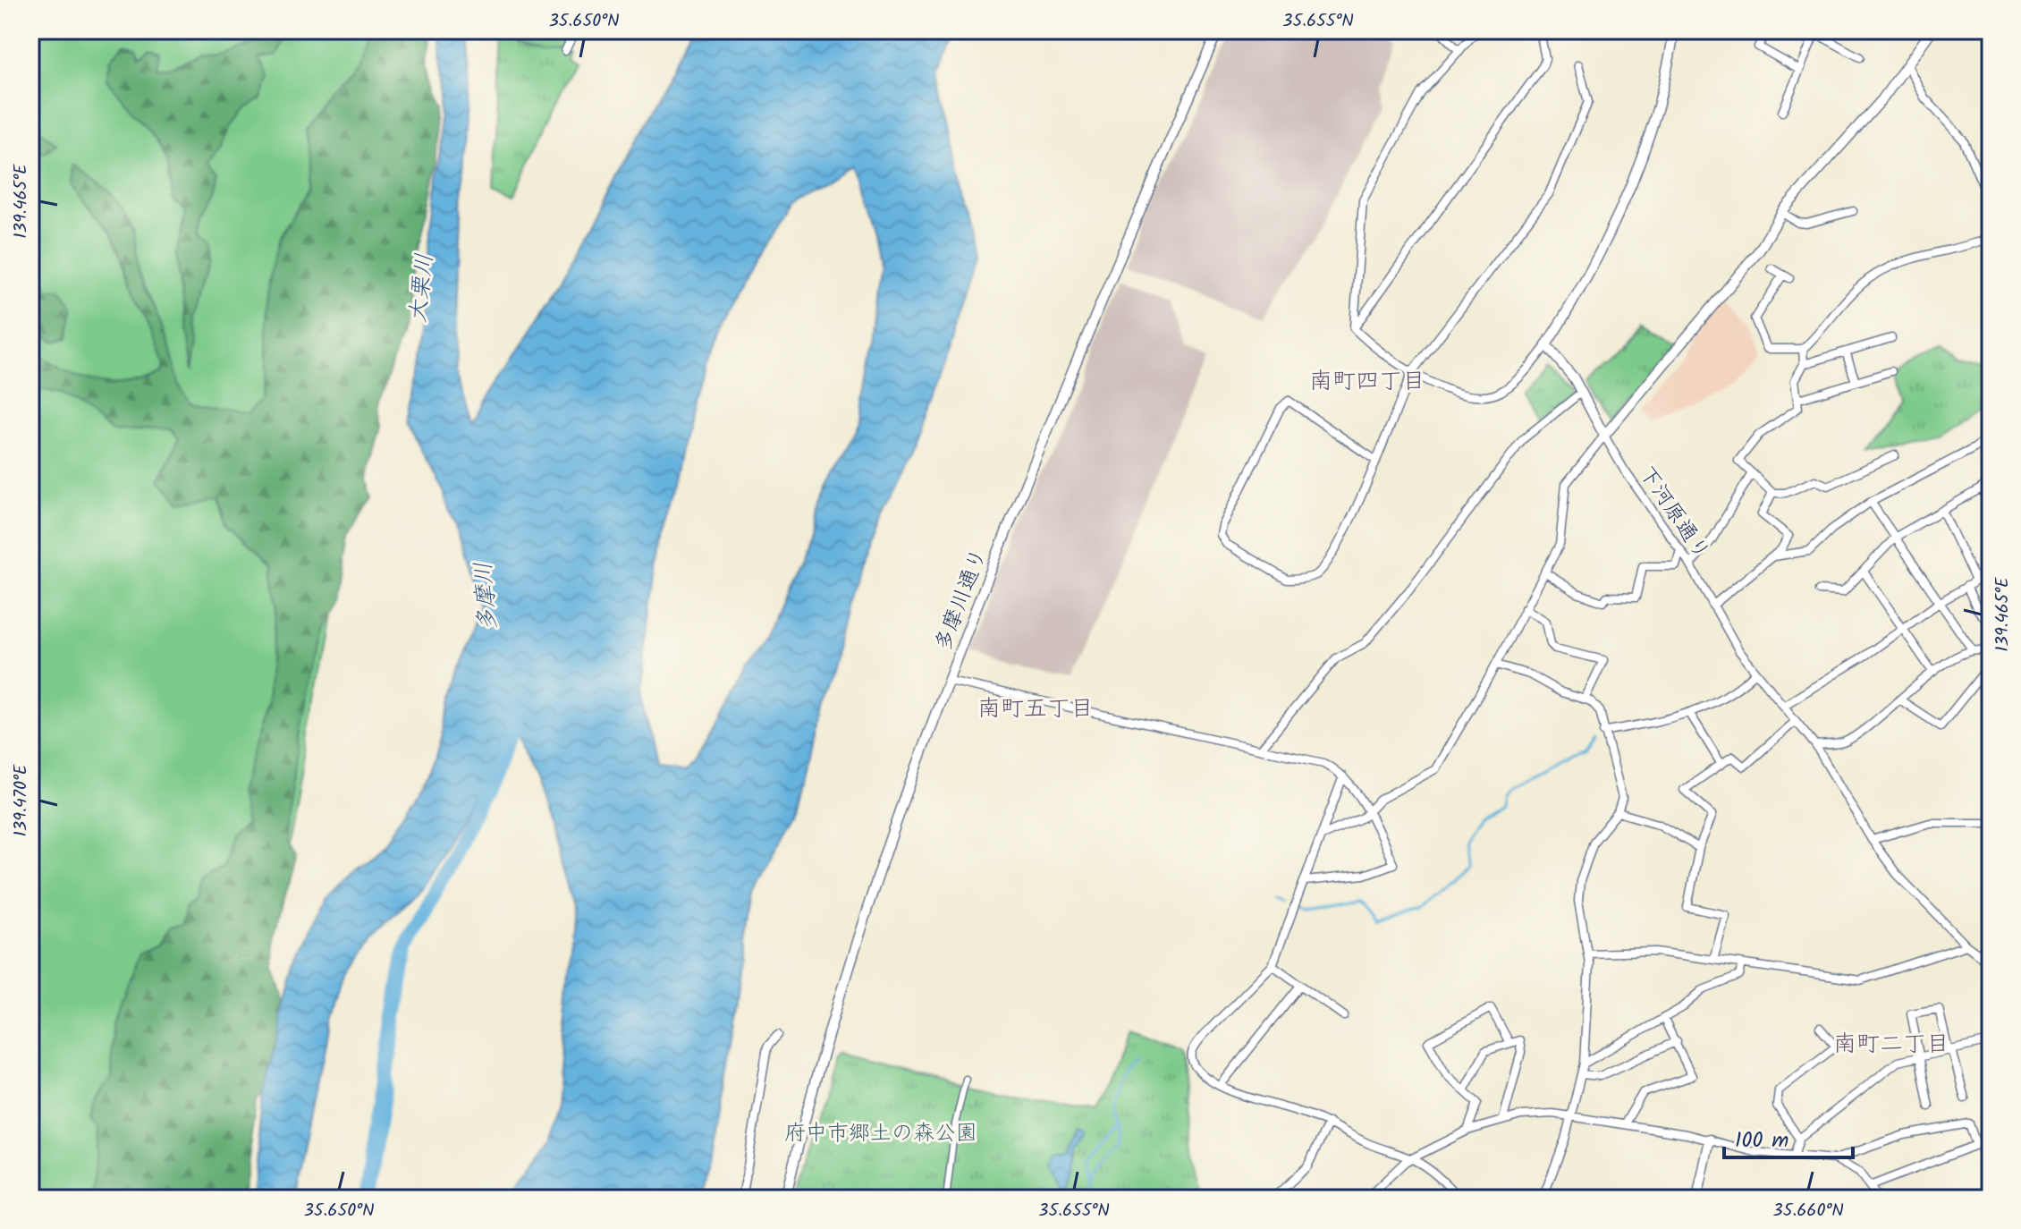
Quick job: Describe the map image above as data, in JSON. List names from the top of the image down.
{
  "streets": {
    "street": ["下河原通り", "多摩川通り"]
  },
  "districts": ["南町四丁目", "南町五丁目", "南町二丁目"],
  "water": ["大栗川", "多摩川"],
  "parks": ["府中市郷土の森公園"],
  "scale_bar": "100 m",
  "coordinates": [
    "35.650°N",
    "35.655°N",
    "139.465°E",
    "139.470°E",
    "35.660°N"
  ]
}
